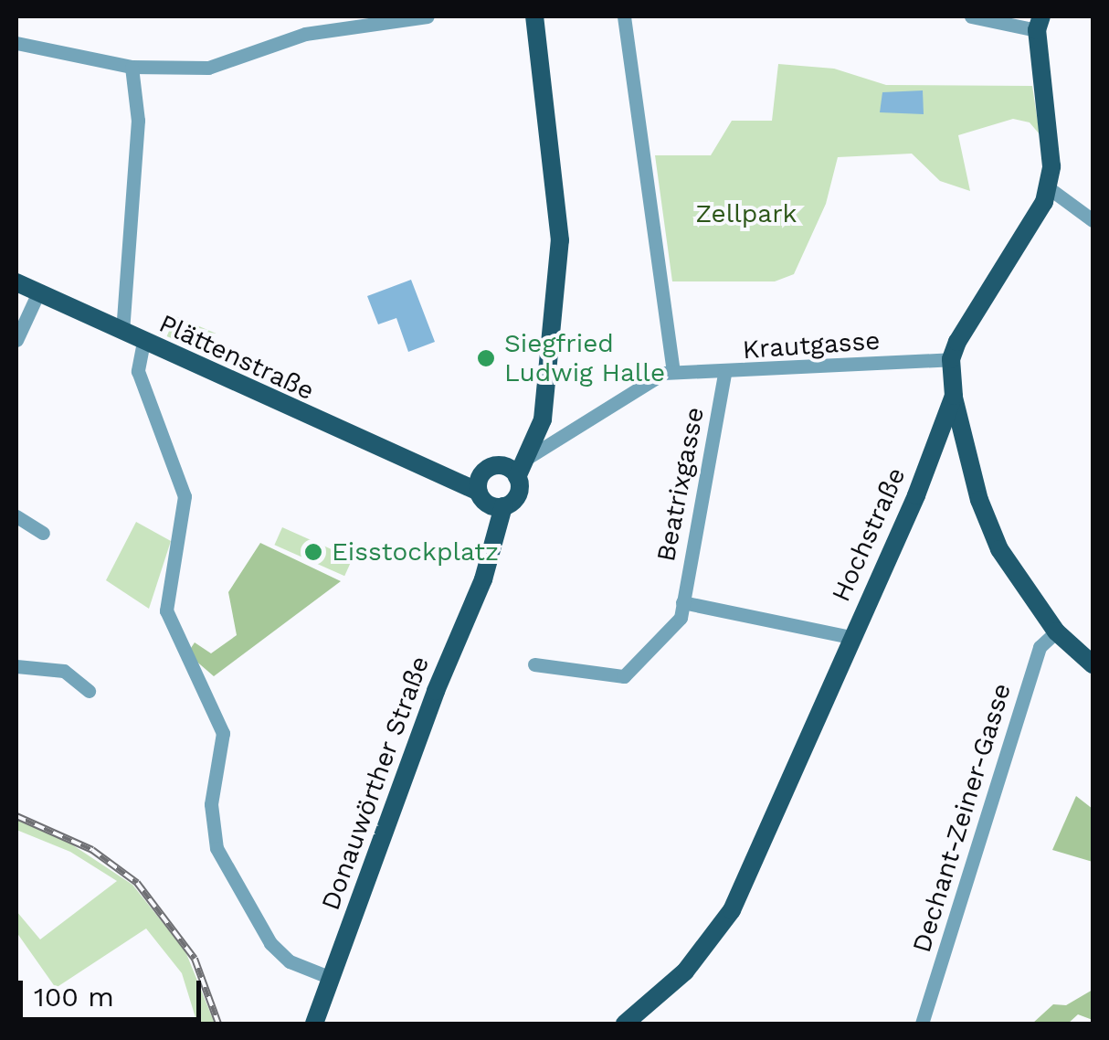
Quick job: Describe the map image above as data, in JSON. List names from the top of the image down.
{
  "streets": {
    "main road": ["Plättenstraße", "Hochstraße", "Donauwörther Straße"],
    "street": ["Krautgasse", "Beatrixgasse", "Dechant-Zeiner-Gasse"]
  },
  "crossings": [
    ["Krautgasse", "Beatrixgasse"],
    ["Krautgasse", "Hochstraße"],
    ["Plättenstraße", "Donauwörther Straße"]
  ],
  "parks": ["Zellpark"],
  "places": ["Siegfried Ludwig Halle", "Eisstockplatz"],
  "scale_bar": "100 m"
}
